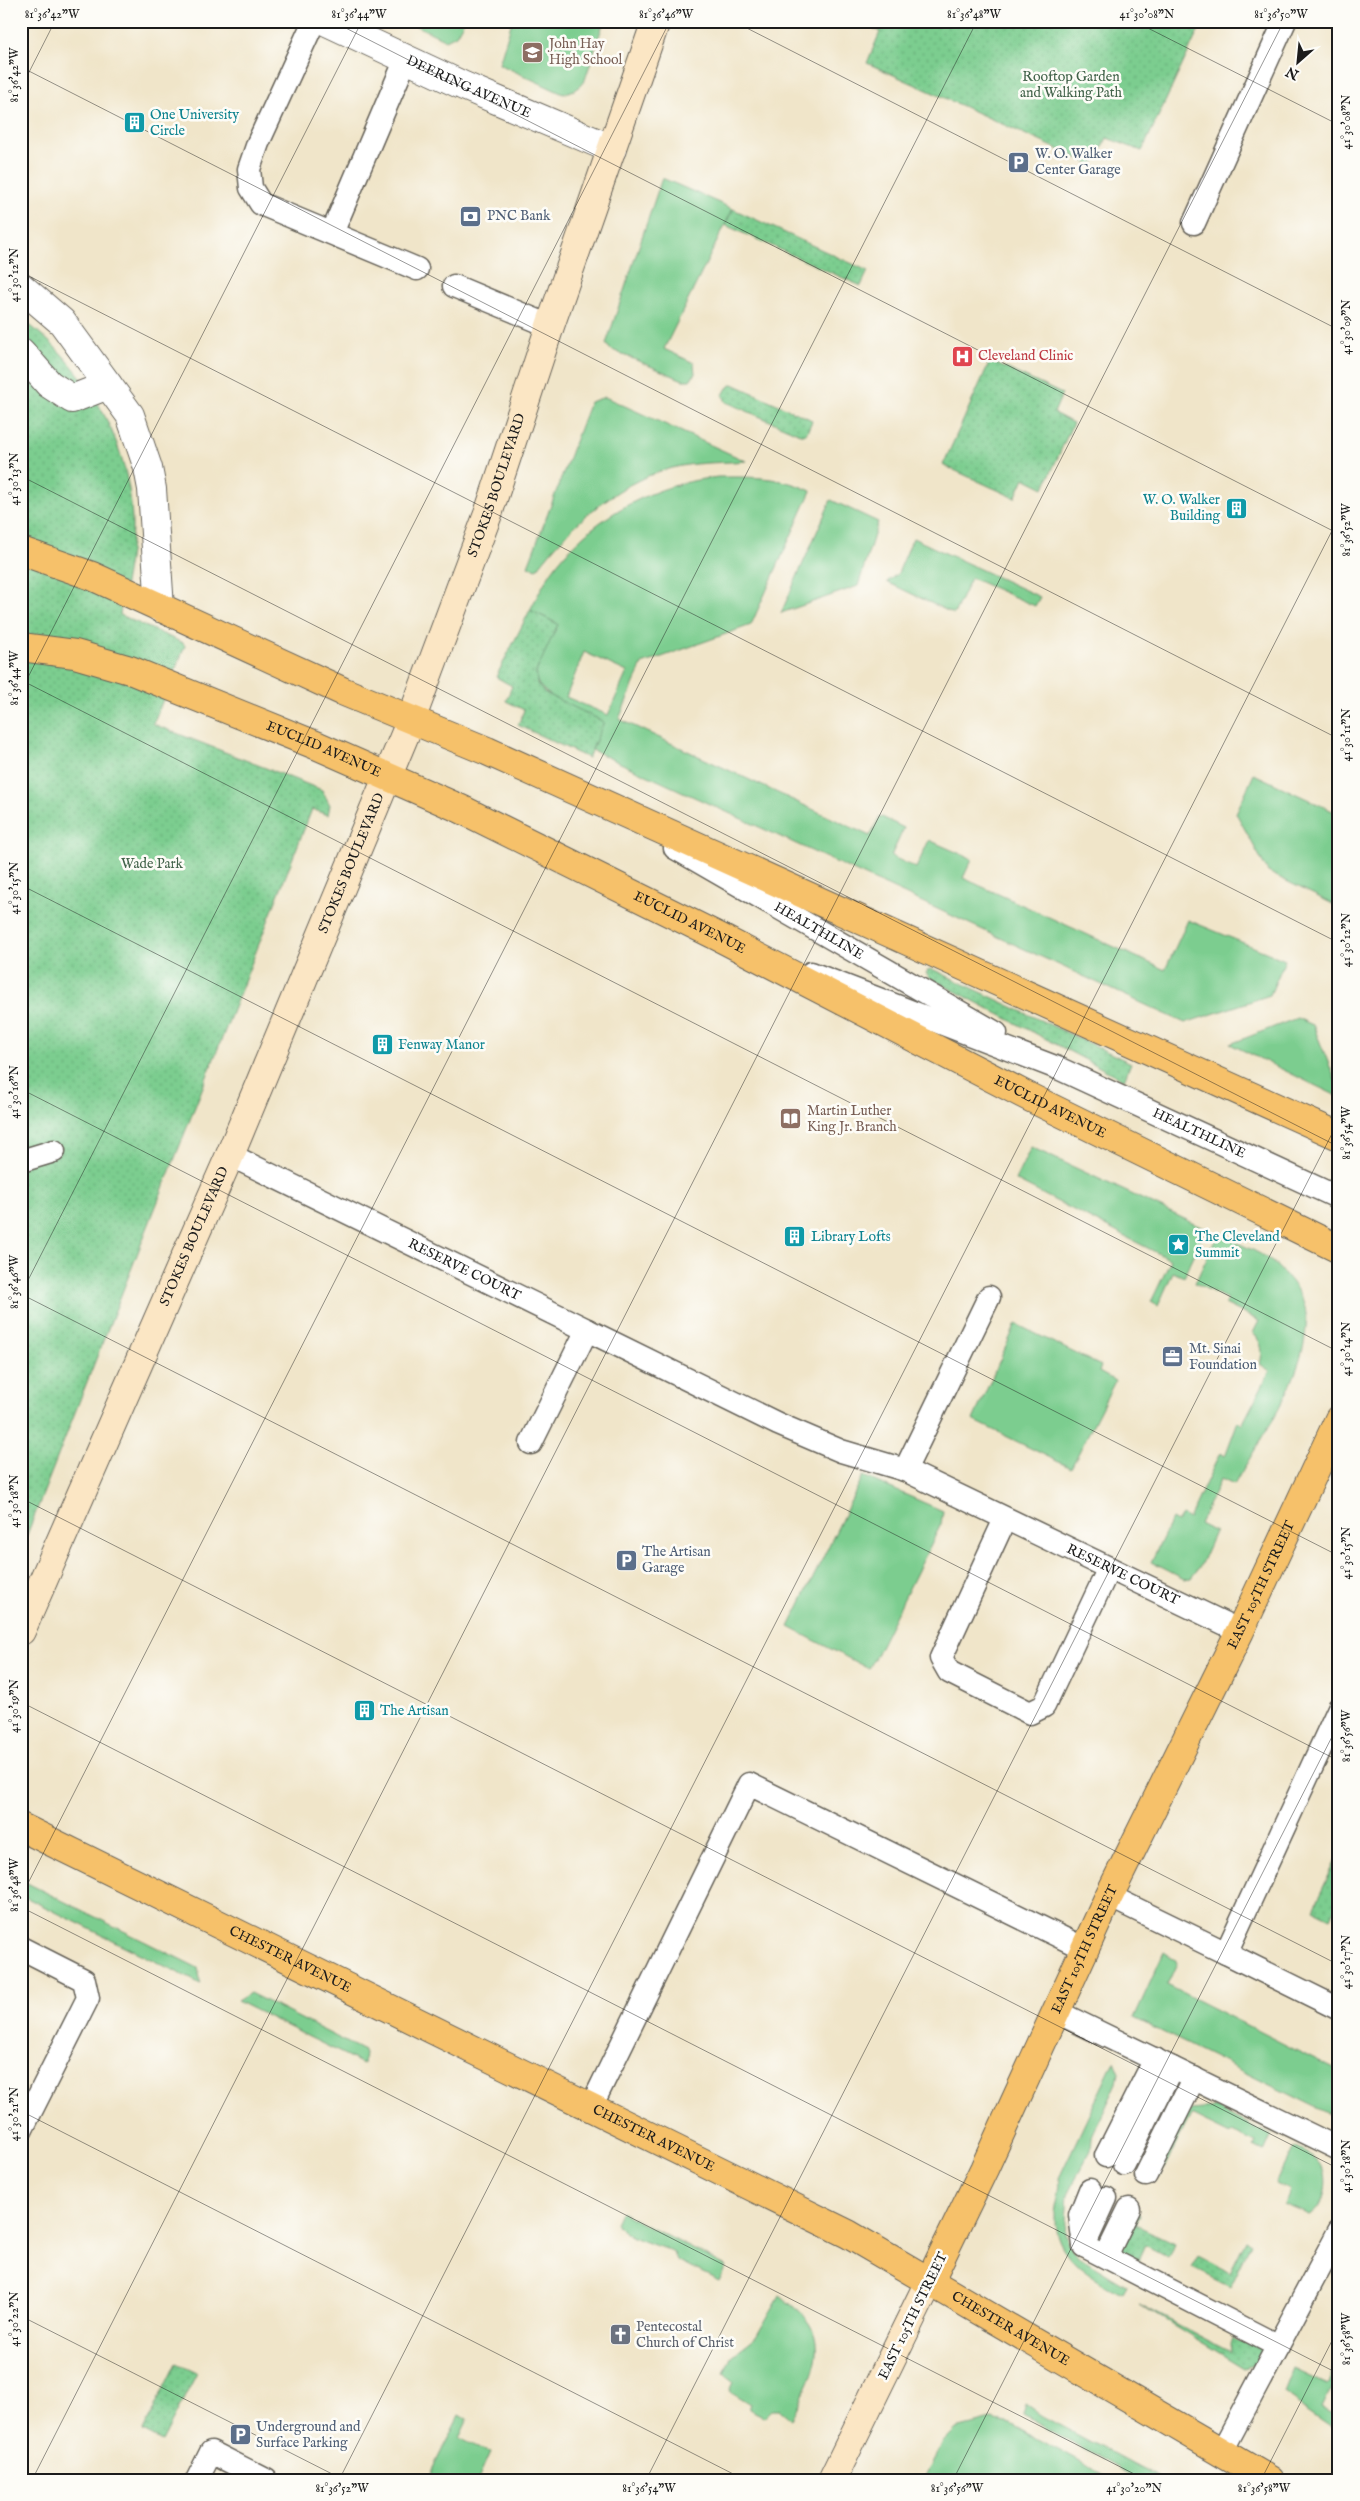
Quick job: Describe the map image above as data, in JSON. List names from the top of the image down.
{
  "streets": {
    "main road": [
      "STOKES BOULEVARD",
      "EUCLID AVENUE",
      "EAST 105TH STREET",
      "CHESTER AVENUE"
    ],
    "street": ["DEERING AVENUE"],
    "lane": ["HEALTHLINE", "RESERVE COURT"]
  },
  "crossings": [
    ["DEERING AVENUE", "STOKES BOULEVARD"],
    ["STOKES BOULEVARD", "EUCLID AVENUE"],
    ["STOKES BOULEVARD", "RESERVE COURT"],
    ["EUCLID AVENUE", "HEALTHLINE"],
    ["RESERVE COURT", "EAST 105TH STREET"],
    ["EAST 105TH STREET", "CHESTER AVENUE"]
  ],
  "parks": ["Rooftop Garden and Walking Path", "Wade Park"],
  "places": {
    "school or university": ["John Hay High School"],
    "building": [
      "One University Circle",
      "W. O. Walker Building",
      "Fenway Manor",
      "Library Lofts",
      "The Artisan"
    ],
    "parking": ["W. O. Walker Center Garage", "The Artisan Garage", "Underground and Surface Parking"],
    "bank": ["PNC Bank"],
    "hospital": ["Cleveland Clinic"],
    "library": ["Martin Luther King Jr. Branch"],
    "place": ["The Cleveland Summit"],
    "office": ["Mt. Sinai Foundation"],
    "church": ["Pentecostal Church of Christ"]
  },
  "north": "bottom left",
  "coordinates": [
    "81°36'42\"W",
    "81°36'44\"W",
    "81°36'46\"W",
    "81°36'48\"W",
    "41°30'08\"N",
    "81°36'50\"W",
    "41°30'12\"N",
    "41°30'09\"N",
    "41°30'13\"N",
    "81°36'52\"W",
    "41°30'11\"N",
    "41°30'15\"N",
    "41°30'16\"N",
    "81°36'54\"W",
    "41°30'14\"N",
    "41°30'18\"N",
    "41°30'19\"N",
    "81°36'56\"W",
    "41°30'17\"N",
    "41°30'21\"N",
    "41°30'22\"N",
    "81°36'58\"W",
    "41°30'20\"N"
  ]
}
